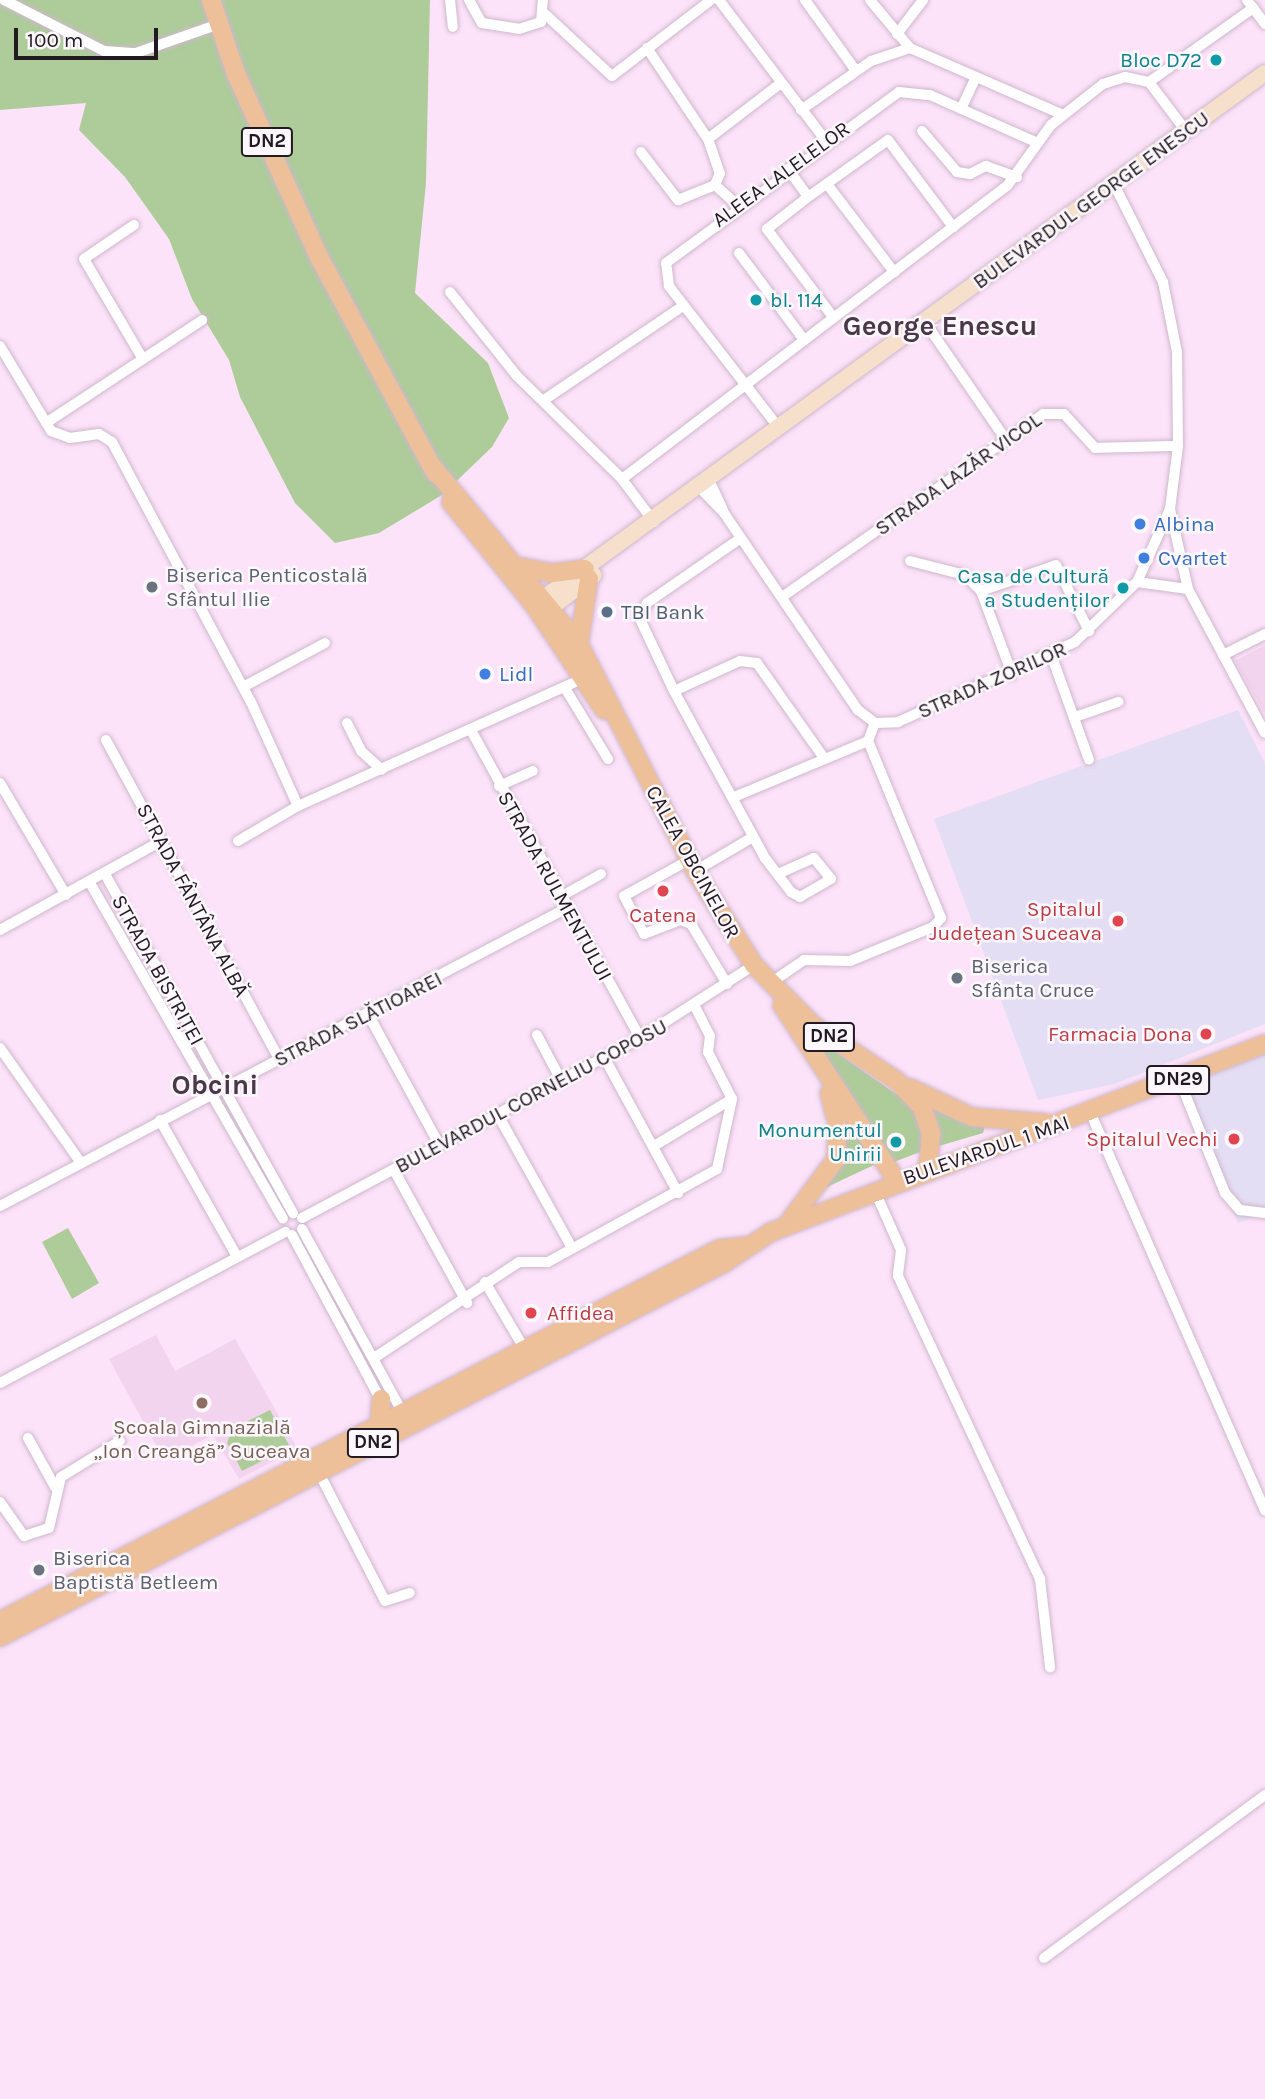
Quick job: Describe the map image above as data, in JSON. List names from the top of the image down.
{
  "streets": {
    "main road": [
      "DN2",
      "BULEVARDUL GEORGE ENESCU",
      "CALEA OBCINELOR",
      "DN29",
      "BULEVARDUL 1 MAI"
    ],
    "street": [
      "ALEEA LALELELOR",
      "STRADA LAZĂR VICOL",
      "STRADA ZORILOR",
      "STRADA RULMENTULUI",
      "STRADA FÂNTÂNA ALBĂ",
      "STRADA BISTRIȚEI",
      "STRADA SLĂTIOAREI",
      "BULEVARDUL CORNELIU COPOSU"
    ]
  },
  "crossings": [
    ["DN2", "BULEVARDUL GEORGE ENESCU"],
    ["DN2", "CALEA OBCINELOR"],
    ["DN2", "STRADA BISTRIȚEI"],
    ["DN2", "BULEVARDUL 1 MAI"],
    ["ALEEA LALELELOR", "BULEVARDUL GEORGE ENESCU"],
    ["BULEVARDUL GEORGE ENESCU", "STRADA ZORILOR"],
    ["BULEVARDUL GEORGE ENESCU", "CALEA OBCINELOR"],
    ["STRADA LAZĂR VICOL", "STRADA ZORILOR"],
    ["CALEA OBCINELOR", "DN29"],
    ["CALEA OBCINELOR", "BULEVARDUL CORNELIU COPOSU"],
    ["CALEA OBCINELOR", "BULEVARDUL 1 MAI"],
    ["STRADA RULMENTULUI", "STRADA SLĂTIOAREI"],
    ["STRADA RULMENTULUI", "BULEVARDUL CORNELIU COPOSU"],
    ["STRADA FÂNTÂNA ALBĂ", "STRADA SLĂTIOAREI"],
    ["STRADA BISTRIȚEI", "STRADA SLĂTIOAREI"],
    ["STRADA BISTRIȚEI", "BULEVARDUL CORNELIU COPOSU"],
    ["DN29", "BULEVARDUL 1 MAI"]
  ],
  "districts": ["George Enescu", "Obcini"],
  "places": [
    "Bloc D72",
    "bl. 114",
    "Albina",
    "Cvartet",
    "Biserica Penticostală Sfântul Ilie",
    "Casa de Cultură a Studenților",
    "TBI Bank",
    "Lidl",
    "Catena",
    "Spitalul Județean Suceava",
    "Biserica Sfânta Cruce",
    "Farmacia Dona",
    "Spitalul Vechi",
    "Monumentul Unirii",
    "Affidea",
    "Școala Gimnazială „Ion Creangă” Suceava",
    "Biserica Baptistă Betleem"
  ],
  "scale_bar": "100 m"
}
